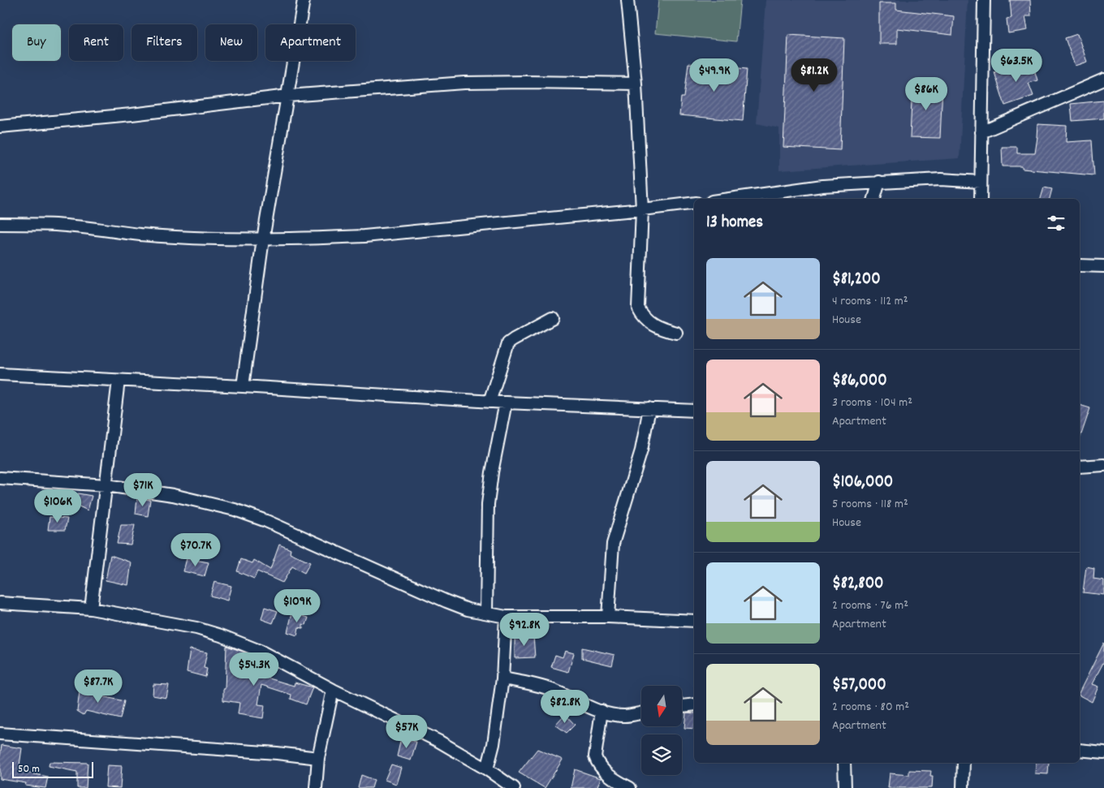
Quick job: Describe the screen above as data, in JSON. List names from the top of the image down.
{
  "scale_bar": "50 m",
  "north": "bottom",
  "page": {
    "chip": [
      "Buy",
      "Rent",
      "Filters",
      "New",
      "Apartment"
    ],
    "price": [
      "$63.5K",
      "$49.9K",
      "$81.2K",
      "$86K",
      "$71K",
      "$106K",
      "$70.7K",
      "$109K",
      "$92.8K",
      "$54.3K",
      "$87.7K",
      "$82.8K",
      "$57K"
    ],
    "heading": "13 homes",
    "list": [
      {
        "name": "$81,200",
        "note": "4 rooms · 112 m² · House"
      },
      {
        "name": "$86,000",
        "note": "3 rooms · 104 m² · Apartment"
      },
      {
        "name": "$106,000",
        "note": "5 rooms · 118 m² · House"
      },
      {
        "name": "$82,800",
        "note": "2 rooms · 76 m² · Apartment"
      },
      {
        "name": "$57,000",
        "note": "2 rooms · 80 m² · Apartment"
      }
    ],
    "scale": "50 m"
  }
}
